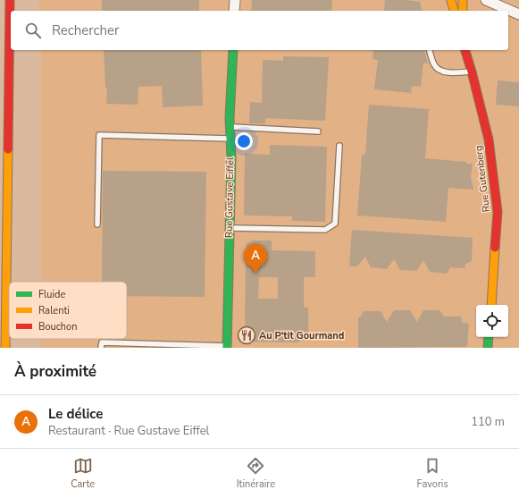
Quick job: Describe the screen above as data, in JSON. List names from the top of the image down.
{
  "streets": {
    "main road": ["Rue Gutenberg", "Rue Gustave Eiffel"]
  },
  "places": {
    "restaurant": ["Au P'tit Gourmand"]
  },
  "legend": ["Fluide", "Ralenti", "Bouchon"],
  "page": {
    "search": "Rechercher",
    "pins": "A",
    "heading": "À proximité",
    "list": [
      {
        "mark": "A",
        "name": "Le délice",
        "note": "Restaurant · Rue Gustave Eiffel",
        "value": "110 m"
      }
    ],
    "nav": ["Carte", "Itinéraire", "Favoris"]
  }
}
